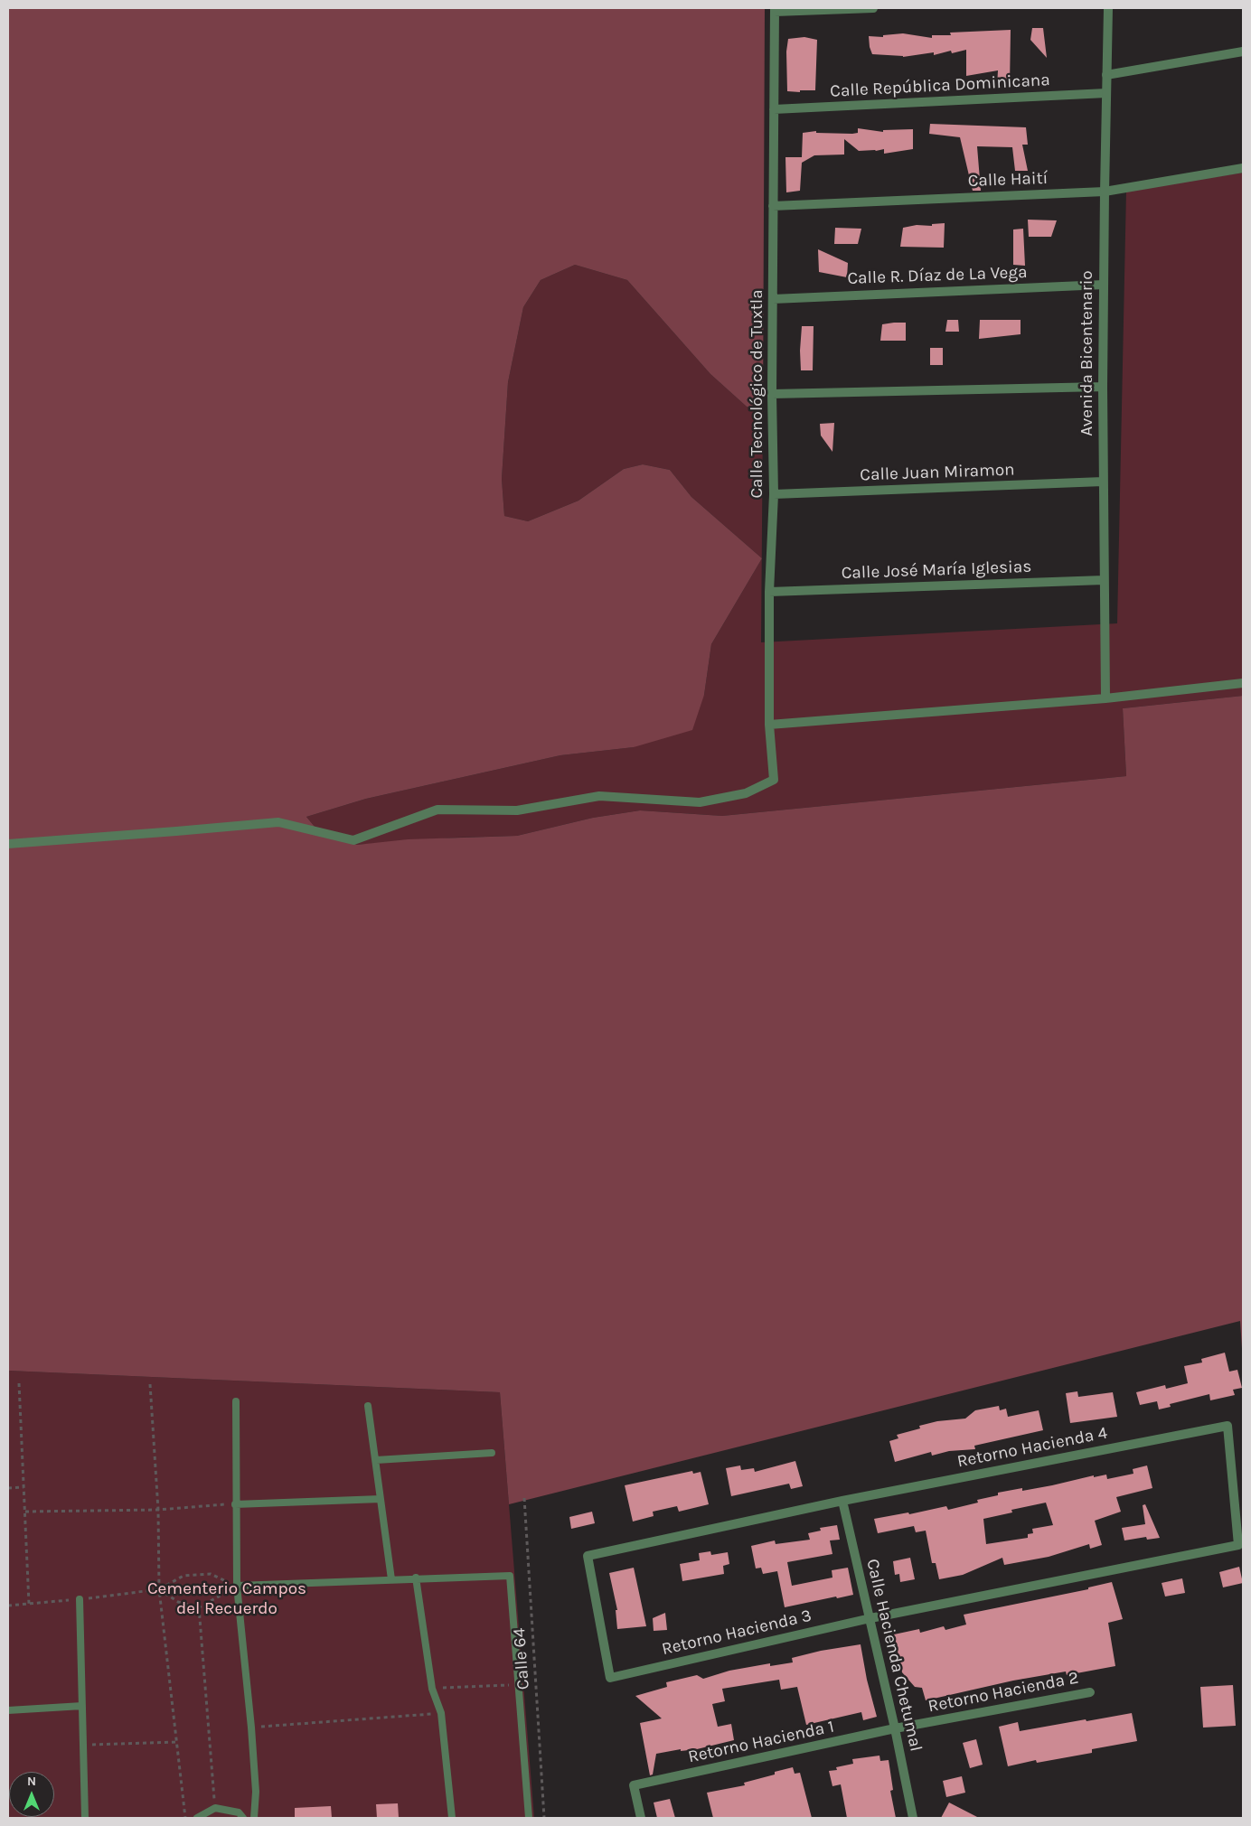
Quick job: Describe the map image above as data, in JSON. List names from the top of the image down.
{
  "streets": {
    "street": [
      "Calle República Dominicana",
      "Calle Haití",
      "Calle R. Díaz de La Vega",
      "Avenida Bicentenario",
      "Calle Tecnológico de Tuxtla",
      "Calle Juan Miramon",
      "Calle José María Iglesias",
      "Retorno Hacienda 4",
      "Retorno Hacienda 3",
      "Calle Hacienda Chetumal",
      "Retorno Hacienda 2",
      "Retorno Hacienda 1"
    ],
    "path": ["Calle 64"]
  },
  "crossings": [
    ["Calle República Dominicana", "Avenida Bicentenario"],
    ["Calle República Dominicana", "Calle Tecnológico de Tuxtla"],
    ["Calle Haití", "Avenida Bicentenario"],
    ["Calle Haití", "Calle Tecnológico de Tuxtla"],
    ["Calle R. Díaz de La Vega", "Avenida Bicentenario"],
    ["Calle R. Díaz de La Vega", "Calle Tecnológico de Tuxtla"],
    ["Avenida Bicentenario", "Calle Juan Miramon"],
    ["Avenida Bicentenario", "Calle José María Iglesias"],
    ["Calle Tecnológico de Tuxtla", "Calle Juan Miramon"],
    ["Calle Tecnológico de Tuxtla", "Calle José María Iglesias"],
    ["Retorno Hacienda 4", "Retorno Hacienda 3"],
    ["Retorno Hacienda 4", "Calle Hacienda Chetumal"],
    ["Retorno Hacienda 3", "Calle Hacienda Chetumal"],
    ["Calle Hacienda Chetumal", "Retorno Hacienda 2"],
    ["Calle Hacienda Chetumal", "Retorno Hacienda 1"],
    ["Retorno Hacienda 2", "Retorno Hacienda 1"]
  ],
  "parks": ["Cementerio Campos del Recuerdo"],
  "north": "top"
}
